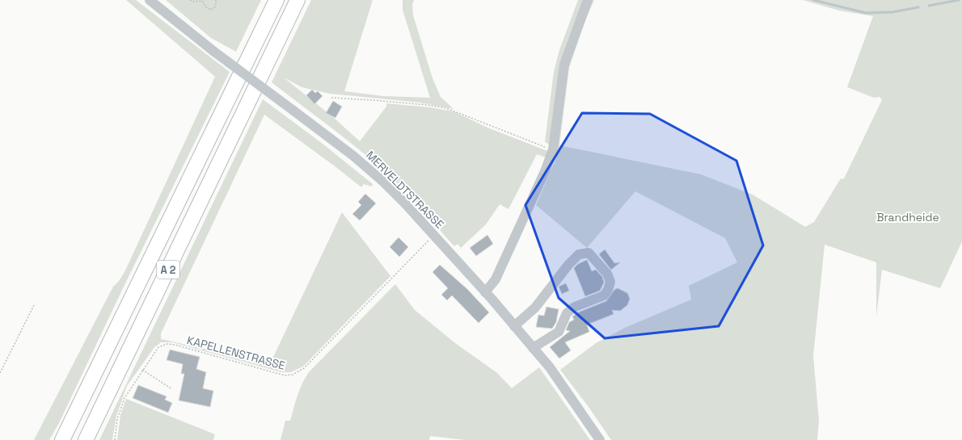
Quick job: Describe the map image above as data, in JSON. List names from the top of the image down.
{
  "streets": {
    "highway": ["A 2"],
    "street": ["MERVELDTSTRASSE"],
    "path": ["KAPELLENSTRASSE"]
  },
  "crossings": [
    ["MERVELDTSTRASSE", "KAPELLENSTRASSE"]
  ],
  "parks": ["Brandheide"]
}
